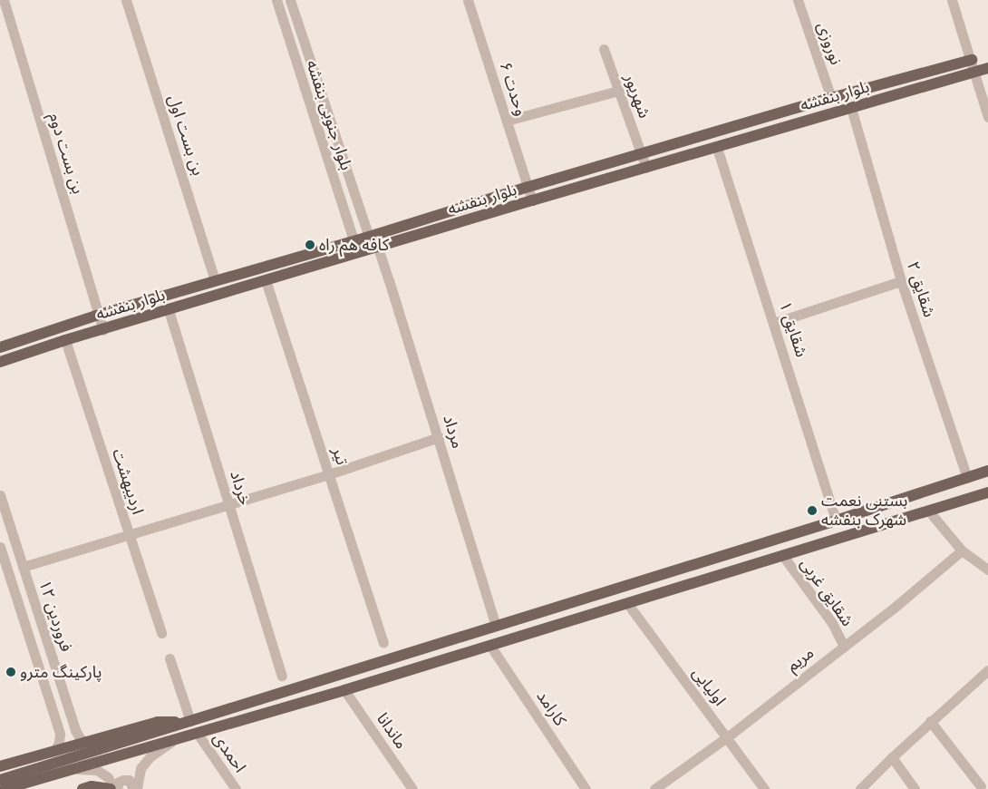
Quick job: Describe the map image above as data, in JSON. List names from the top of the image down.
{
  "streets": {
    "main road": ["بلوار بنفشه"],
    "street": [
      "نوروزی",
      "وحدت ۶",
      "شهریور",
      "بلوار جنوبی بنفشه",
      "بن بست اول",
      "بن بست دوم",
      "شقایق ۲",
      "شقایق ۱",
      "مرداد",
      "تیر",
      "اردیبهشت",
      "خرداد",
      "شقایق غربی",
      "فروردین ۱۲",
      "مریم",
      "اولیایی",
      "کارامد",
      "ماندانا",
      "احمدی"
    ]
  },
  "crossings": [
    ["نوروزی", "بلوار بنفشه"],
    ["وحدت ۶", "بلوار بنفشه"],
    ["شهریور", "بلوار بنفشه"],
    ["بلوار بنفشه", "بلوار جنوبی بنفشه"],
    ["بلوار بنفشه", "بن بست اول"],
    ["بلوار بنفشه", "بن بست دوم"],
    ["بلوار بنفشه", "شقایق ۲"],
    ["بلوار بنفشه", "شقایق ۱"],
    ["بلوار بنفشه", "مرداد"],
    ["بلوار بنفشه", "تیر"],
    ["بلوار بنفشه", "اردیبهشت"],
    ["بلوار بنفشه", "خرداد"],
    ["شقایق غربی", "مریم"],
    ["مریم", "اولیایی"]
  ],
  "places": ["کافه هم راه", "بستنی نعمت شهرک بنفشه", "پارکینگ مترو"]
}
